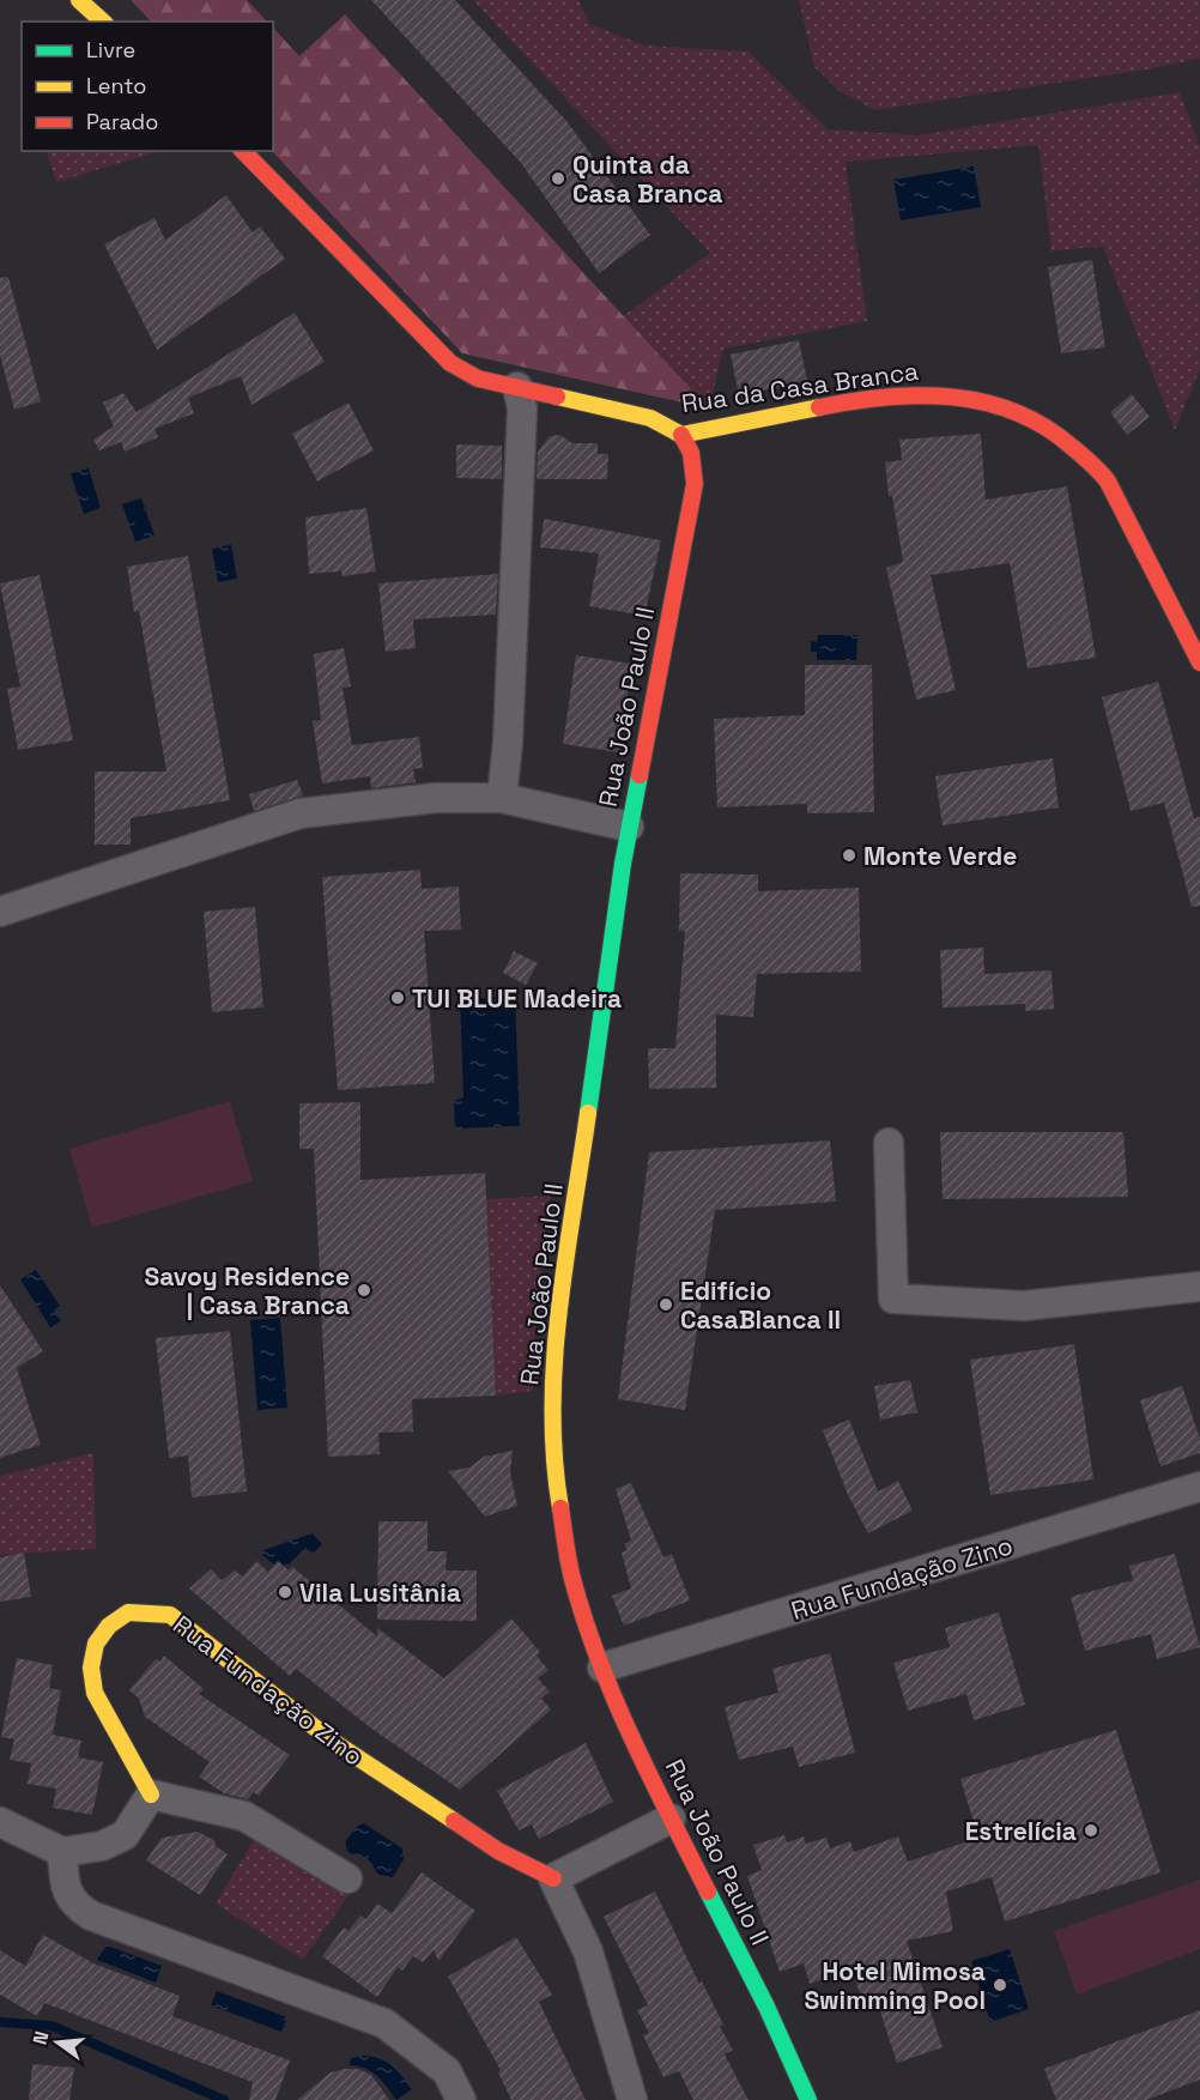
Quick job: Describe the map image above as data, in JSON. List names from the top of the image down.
{
  "streets": {
    "street": ["Rua da Casa Branca", "Rua João Paulo II", "Rua Fundação Zino"]
  },
  "crossings": [
    ["Rua da Casa Branca", "Rua João Paulo II"],
    ["Rua João Paulo II", "Rua Fundação Zino"]
  ],
  "places": [
    "Quinta da Casa Branca",
    "Monte Verde",
    "TUI BLUE Madeira",
    "Savoy Residence | Casa Branca",
    "Edifício CasaBlanca II",
    "Vila Lusitânia",
    "Estrelícia",
    "Hotel Mimosa Swimming Pool"
  ],
  "legend": ["Livre", "Lento", "Parado"],
  "north": "left"
}
